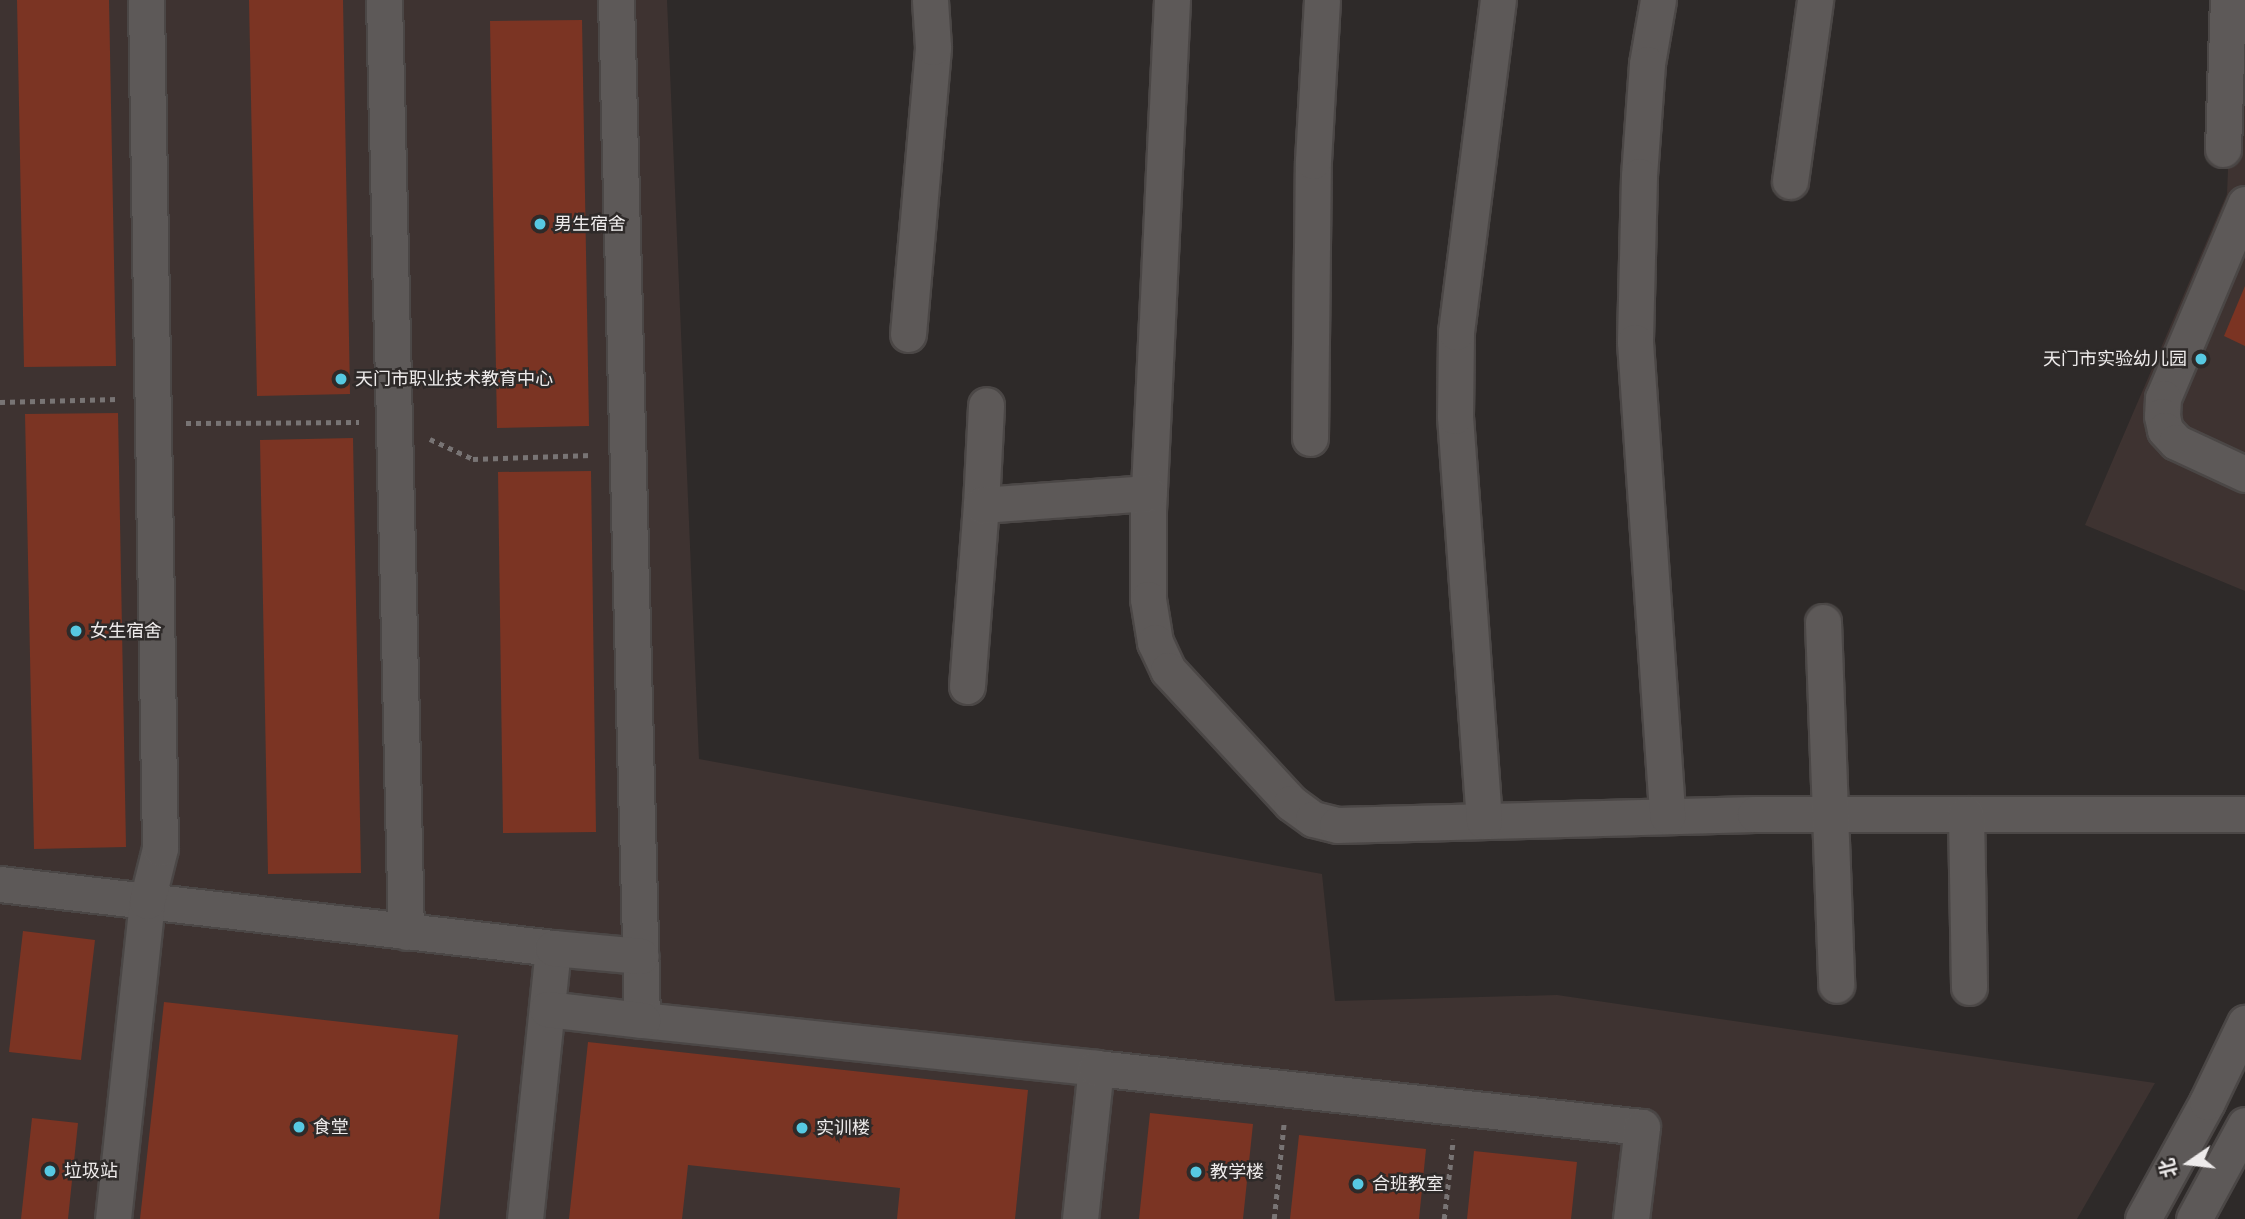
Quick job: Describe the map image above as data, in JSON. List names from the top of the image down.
{
  "places": [
    "男生宿舍",
    "天门市实验幼儿园",
    "天门市职业技术教育中心",
    "女生宿舍",
    "食堂",
    "实训楼",
    "垃圾站",
    "教学楼",
    "合班教室"
  ],
  "north": "left"
}
